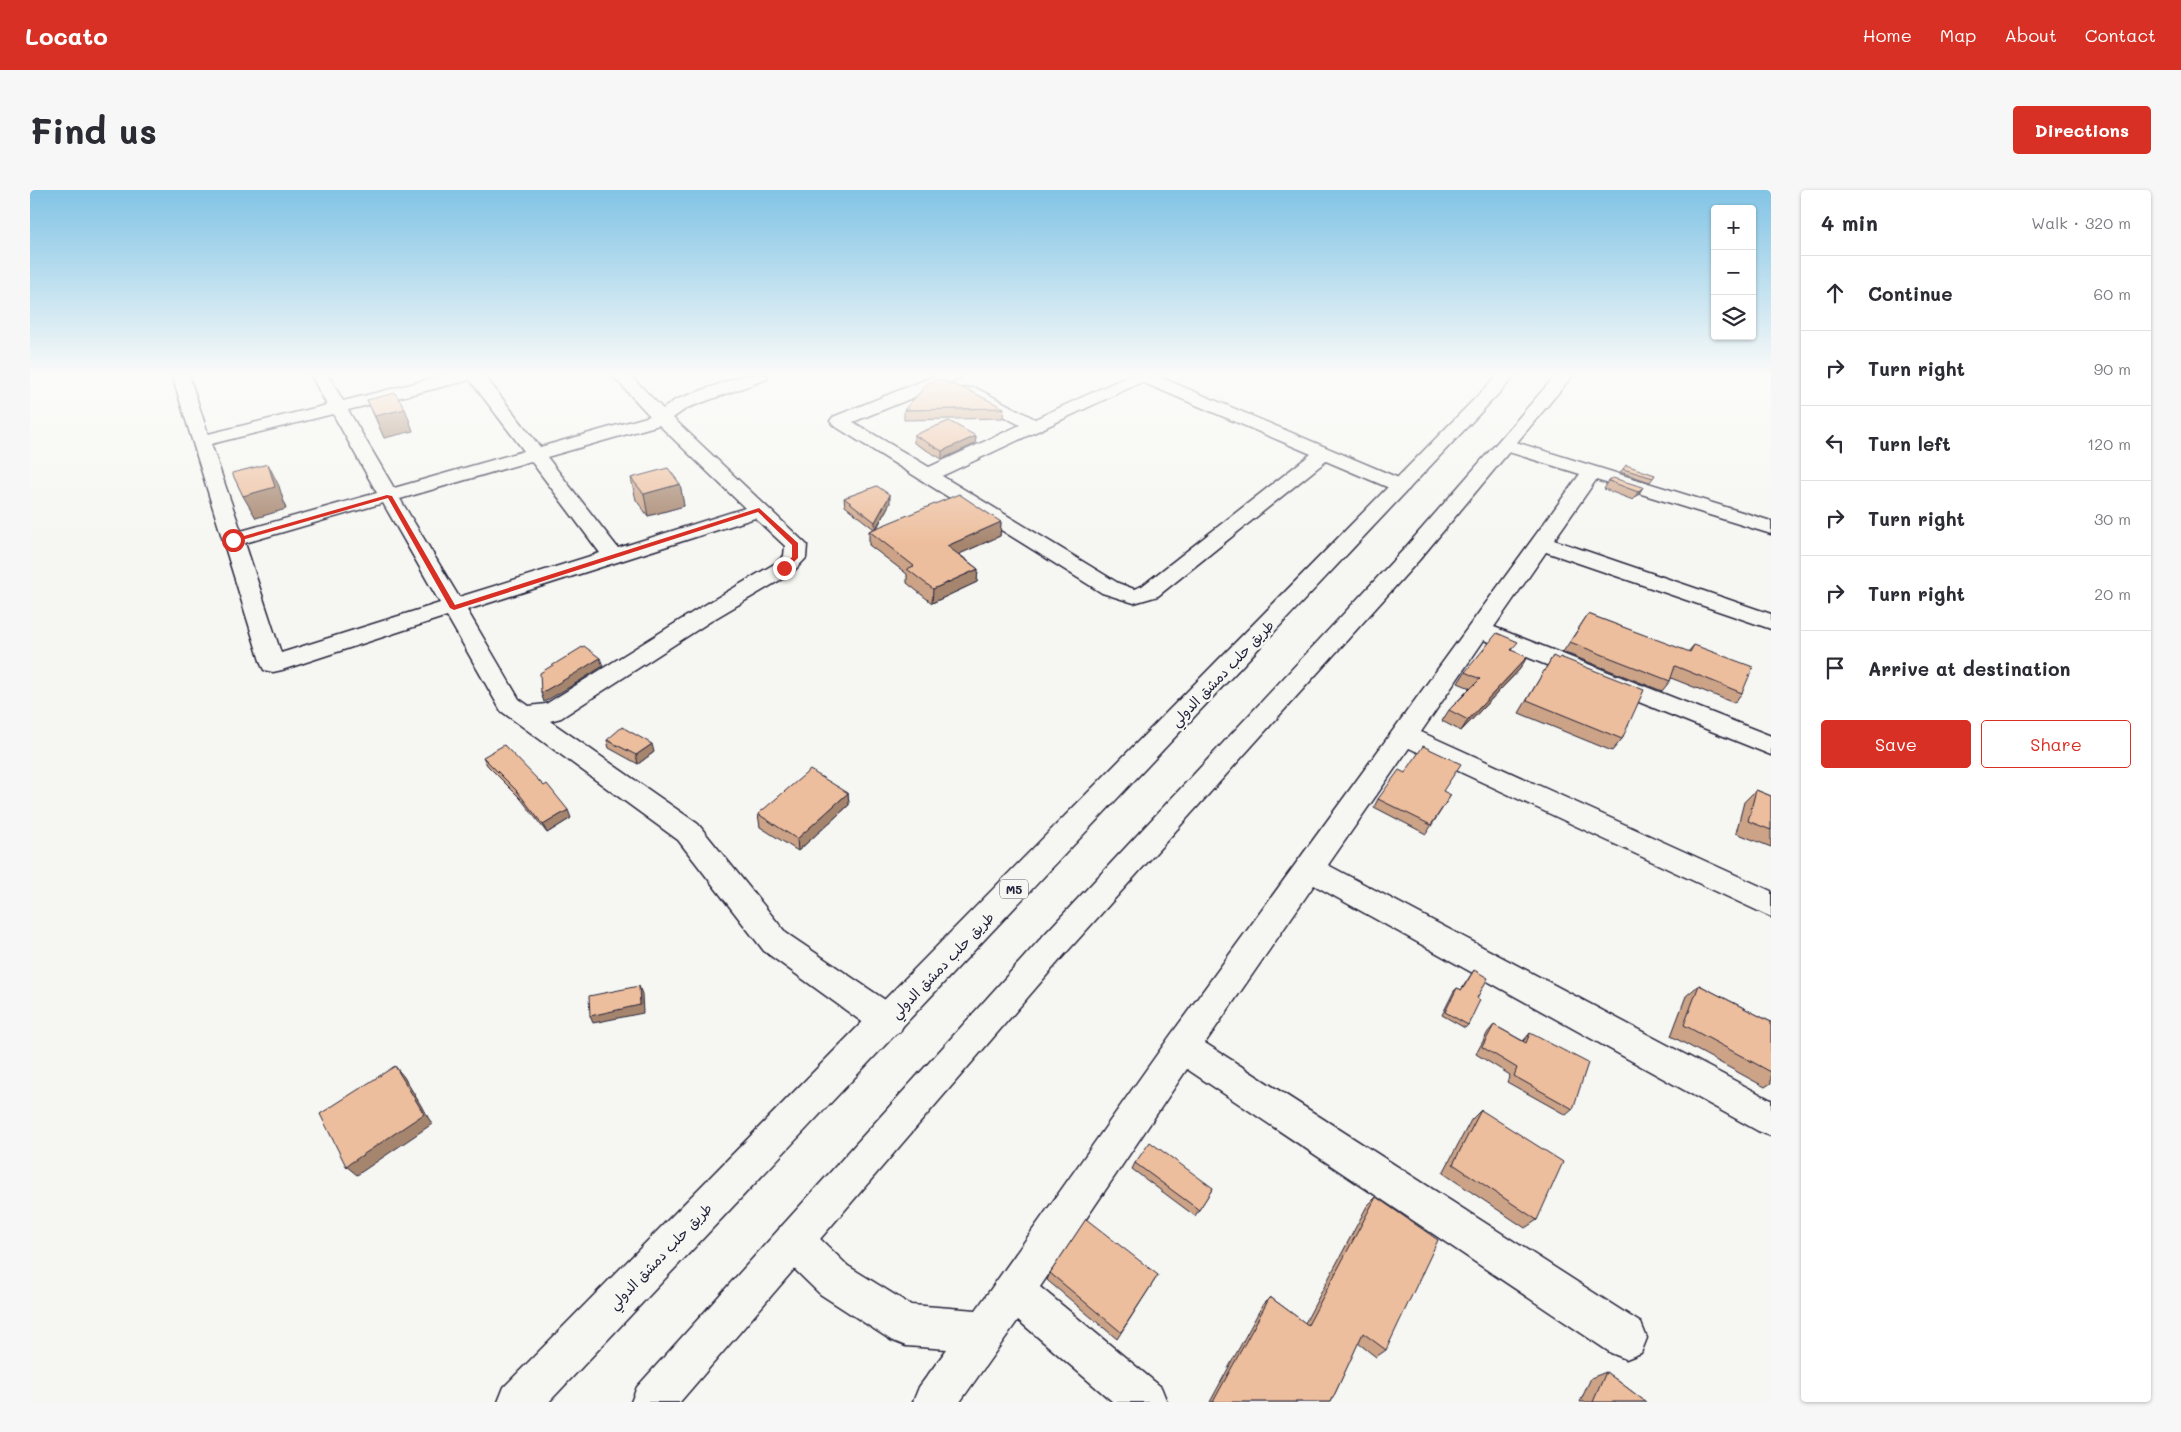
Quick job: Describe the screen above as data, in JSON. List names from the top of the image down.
{
  "streets": {
    "main road": ["طريق حلب دمشق الدولي", "M5"]
  },
  "page": {
    "header": "Locato",
    "nav": [
      "Home",
      "Map",
      "About",
      "Contact"
    ],
    "buttons": [
      "Directions",
      ["Save", "Share"]
    ],
    "title": "Find us",
    "heading": ["4 min", "Walk · 320 m"],
    "map_buttons": ["+", "−"],
    "list": [
      ["Continue", "60 m"],
      ["Turn right", "90 m"],
      ["Turn left", "120 m"],
      ["Turn right", "30 m"],
      ["Turn right", "20 m"],
      "Arrive at destination"
    ]
  }
}
